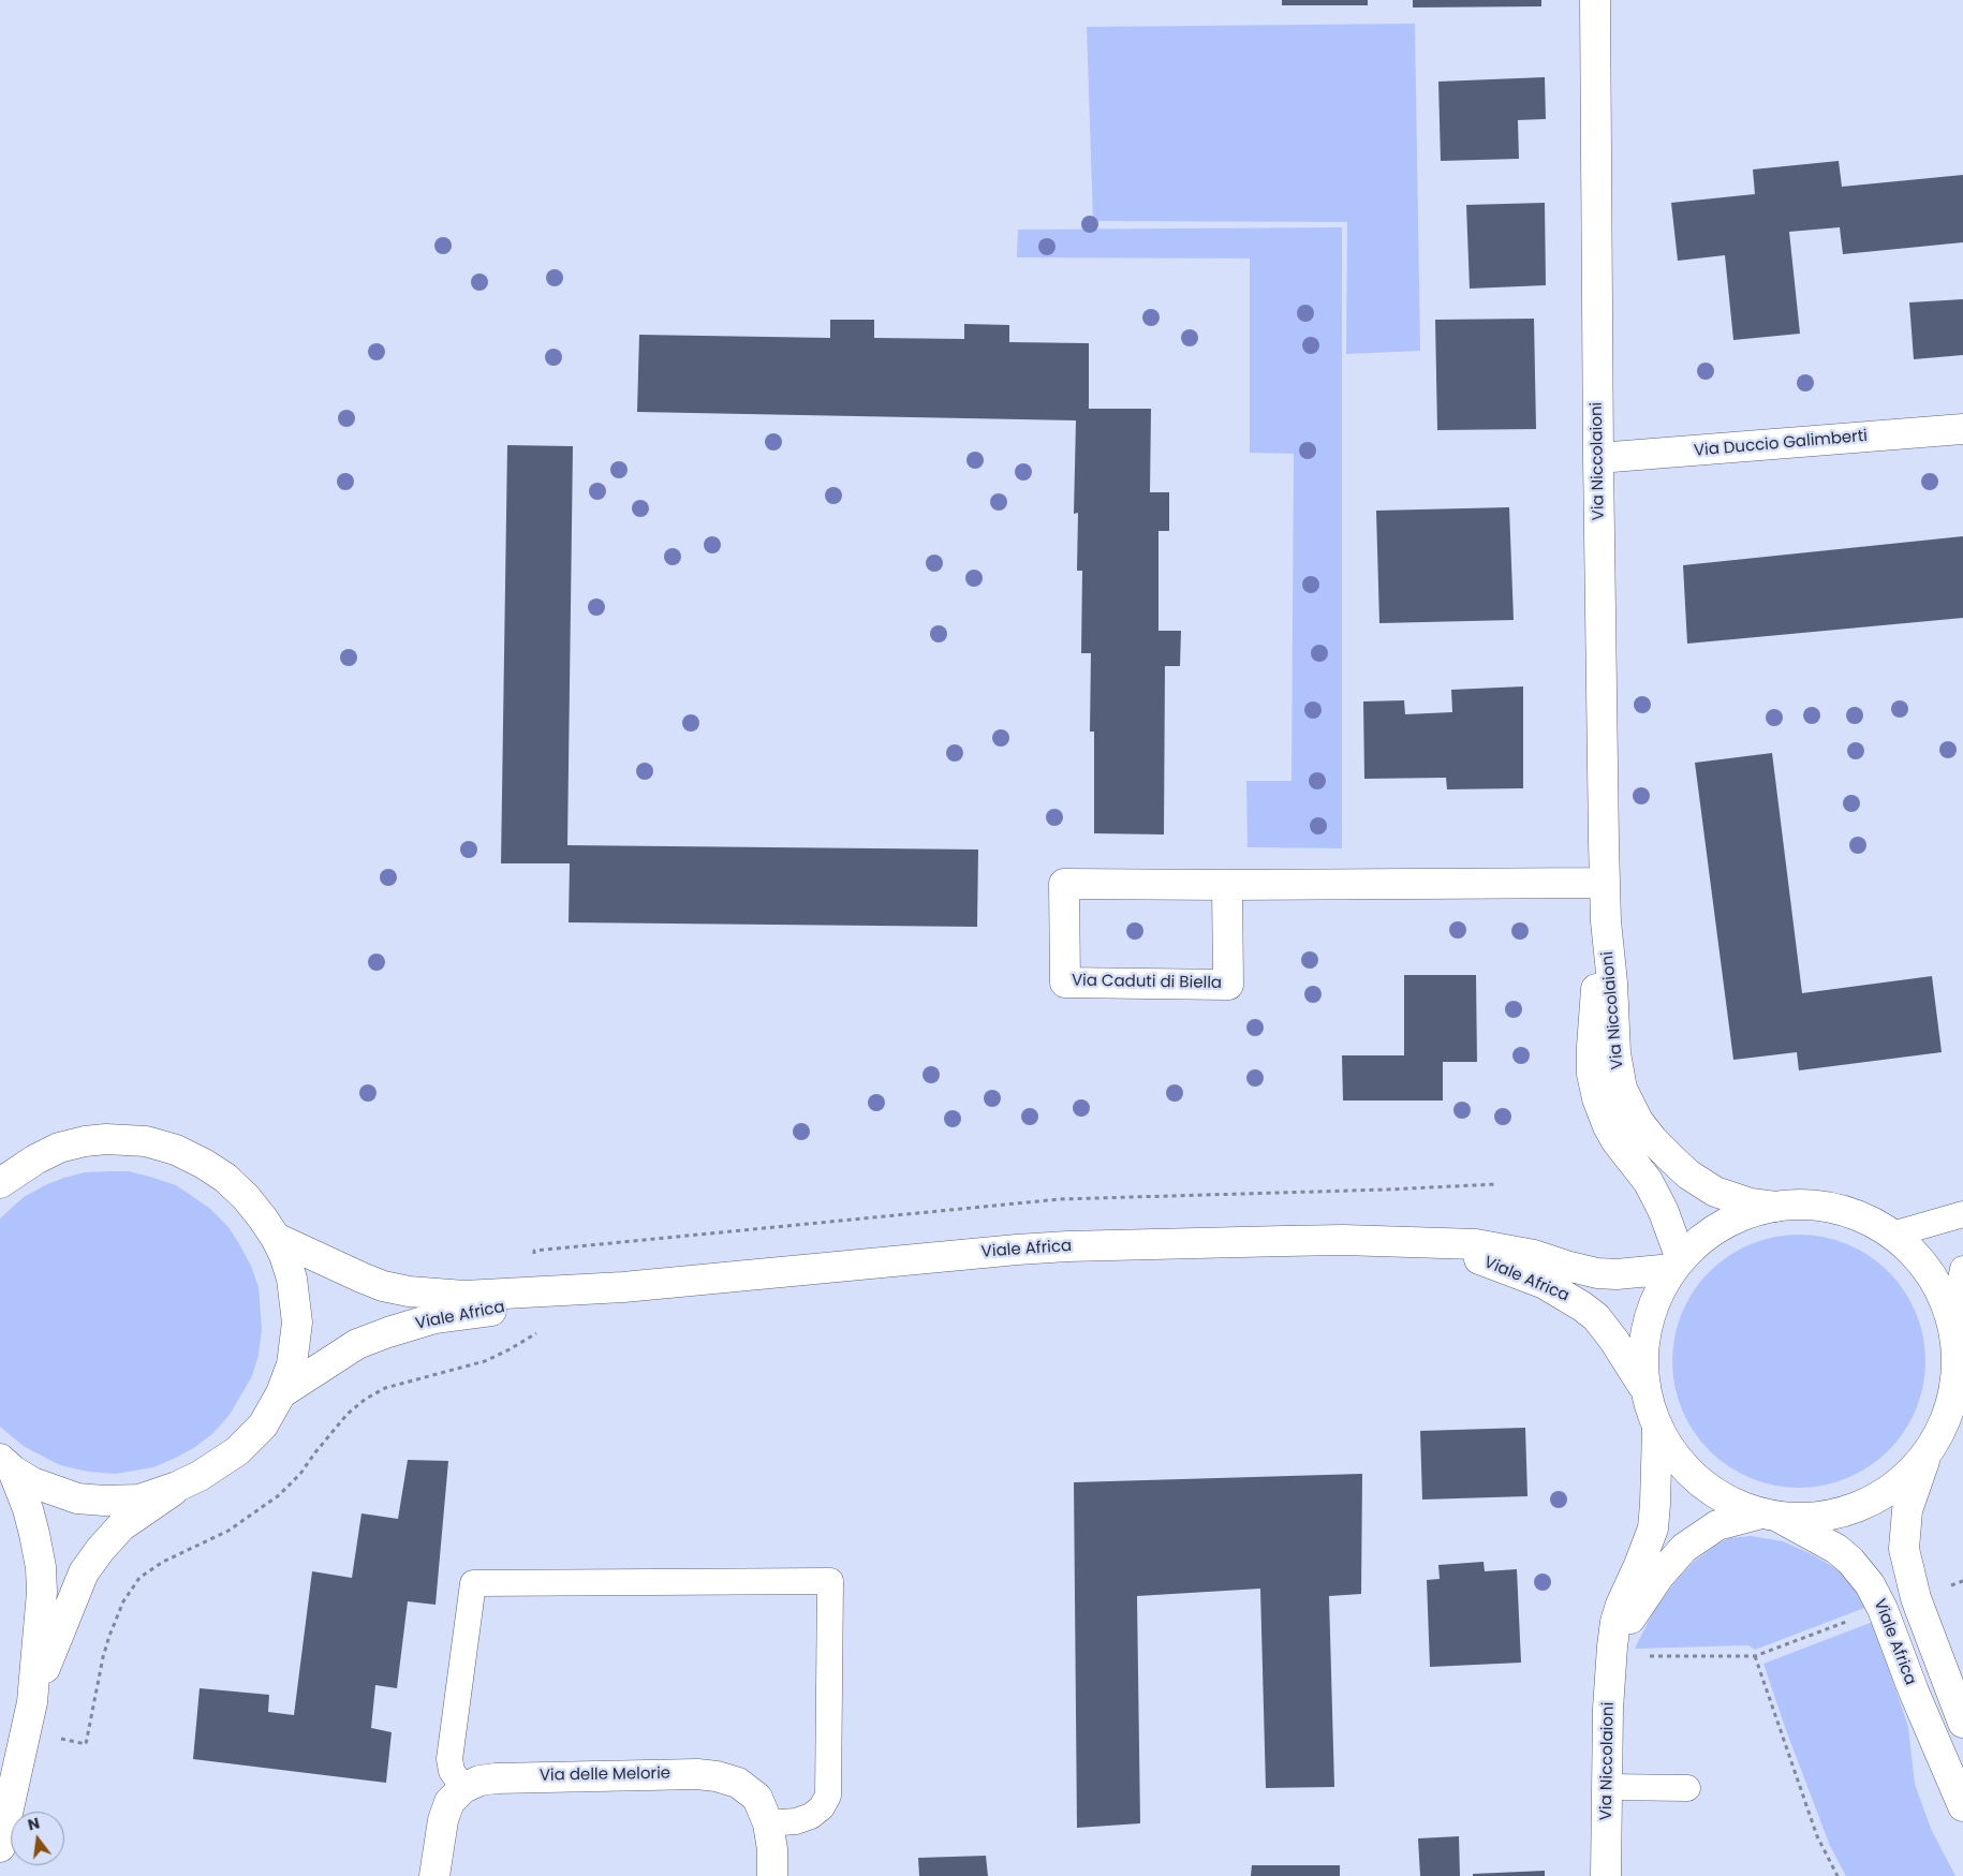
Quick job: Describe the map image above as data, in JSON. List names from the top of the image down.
{
  "streets": {
    "street": [
      "Via Duccio Galimberti",
      "Via Niccolaioni",
      "Via Caduti di Biella",
      "Viale Africa",
      "Via delle Melorie"
    ]
  },
  "crossings": [
    ["Via Duccio Galimberti", "Via Niccolaioni"],
    ["Via Niccolaioni", "Via Caduti di Biella"],
    ["Via Niccolaioni", "Viale Africa"]
  ],
  "north": "top"
}
